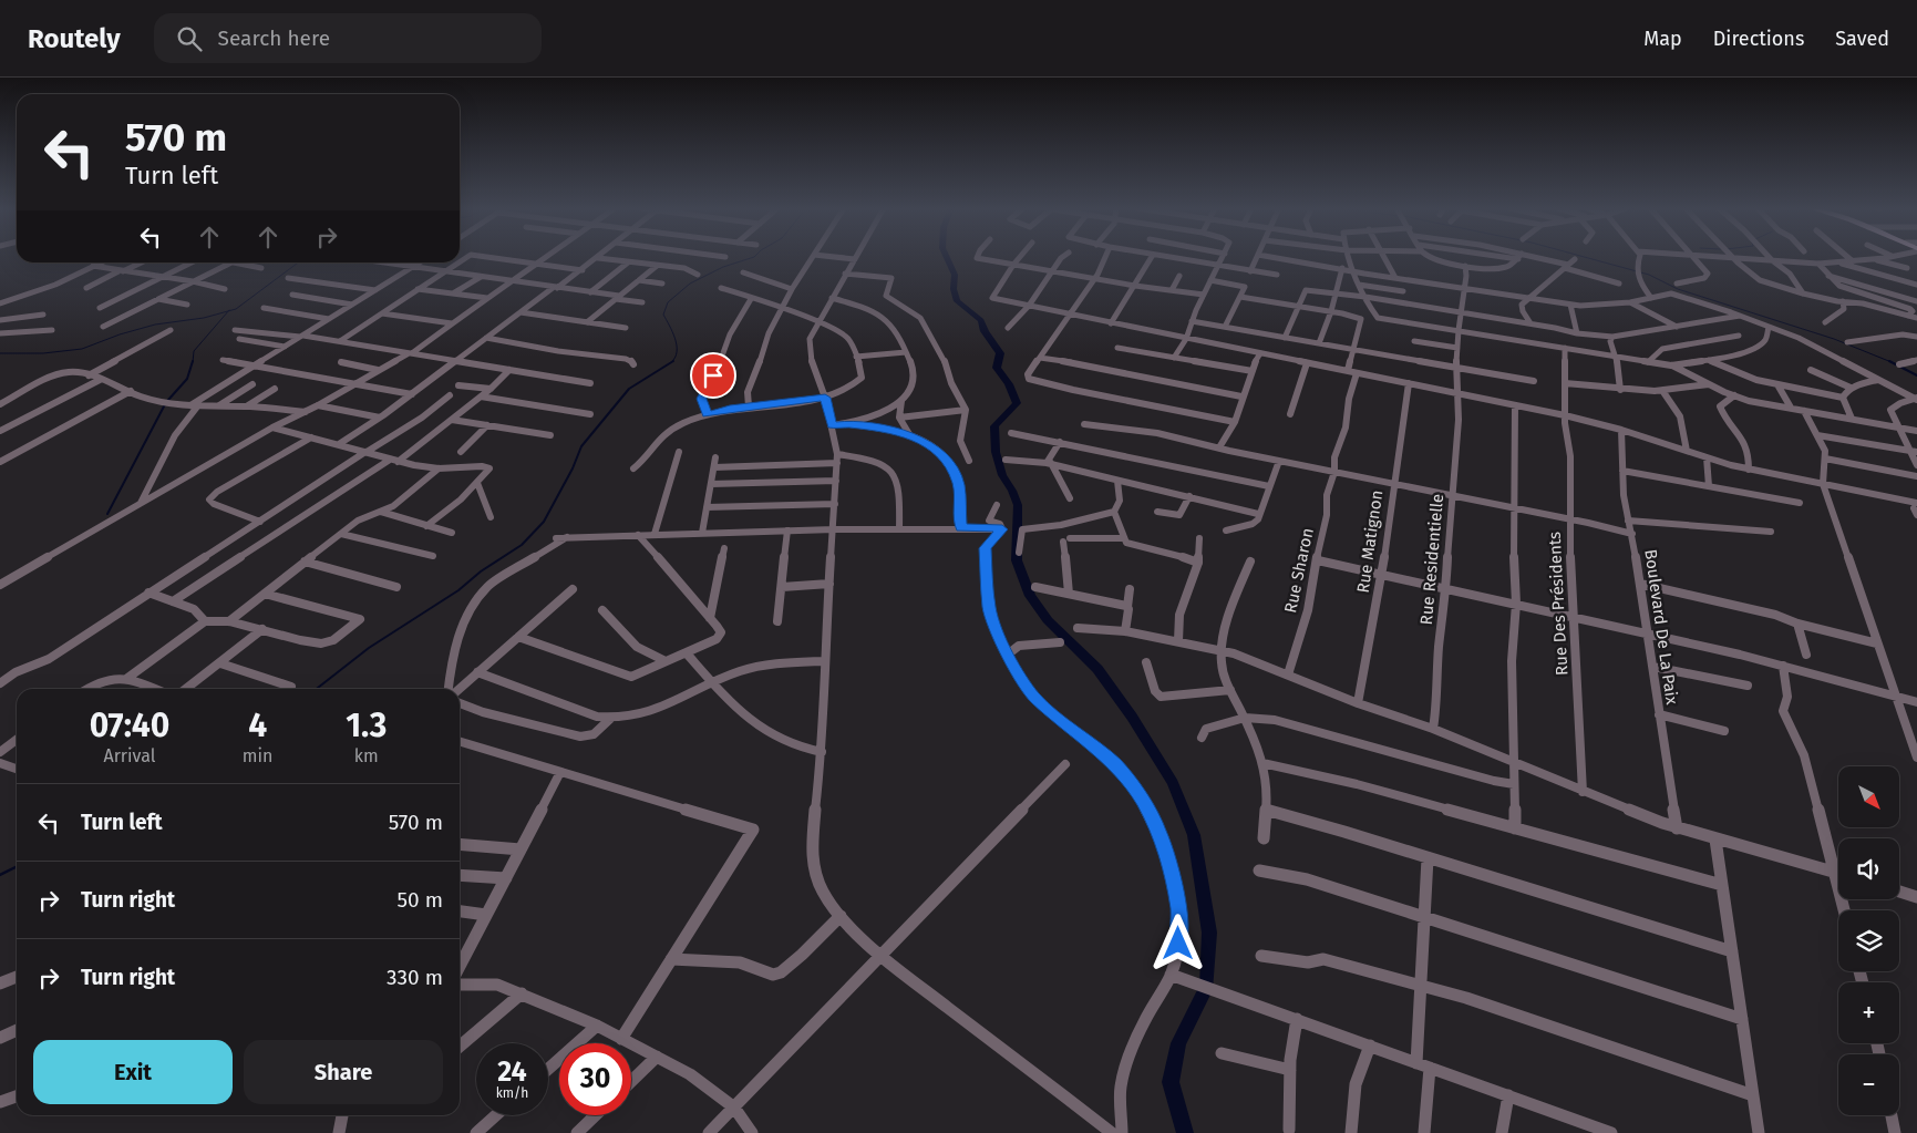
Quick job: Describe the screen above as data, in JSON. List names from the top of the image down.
{
  "streets": {
    "street": [
      "Rue Matignon",
      "Rue Residentielle",
      "Rue Sharon",
      "Rue Des Présidents",
      "Boulevard De La Paix"
    ]
  },
  "north": "bottom right",
  "page": {
    "header": "Routely",
    "search": "Search here",
    "nav": ["Map", "Directions", "Saved"],
    "turn": ["570 m", "Turn left"],
    "eta": [
      "07:40",
      "Arrival",
      "4",
      "min",
      "1.3",
      "km"
    ],
    "map_buttons": ["+", "−"],
    "list": [
      {
        "name": "Turn left",
        "value": "570 m"
      },
      {
        "name": "Turn right",
        "value": "50 m"
      },
      {
        "name": "Turn right",
        "value": "330 m"
      }
    ],
    "buttons": ["Exit", "Share"],
    "speed": "24 km/h",
    "limit": "30"
  }
}
